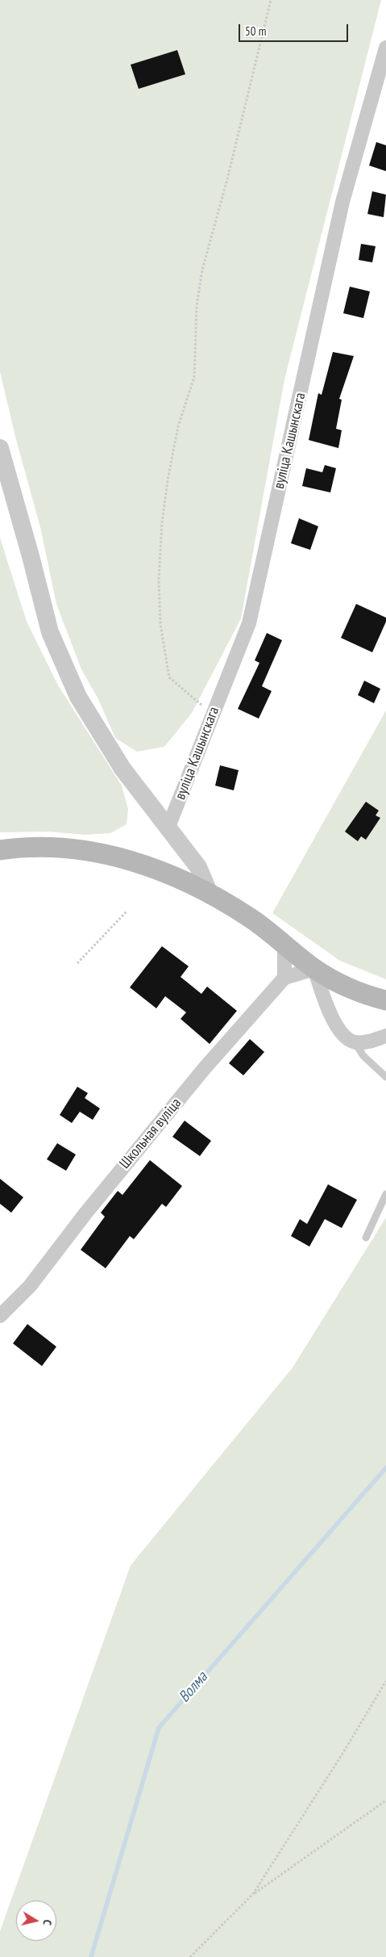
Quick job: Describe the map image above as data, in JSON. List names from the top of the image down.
{
  "streets": {
    "street": ["вуліца Кашынскага", "Школьная вуліца"]
  },
  "water": ["Волма"],
  "scale_bar": "50 m",
  "north": "right"
}
